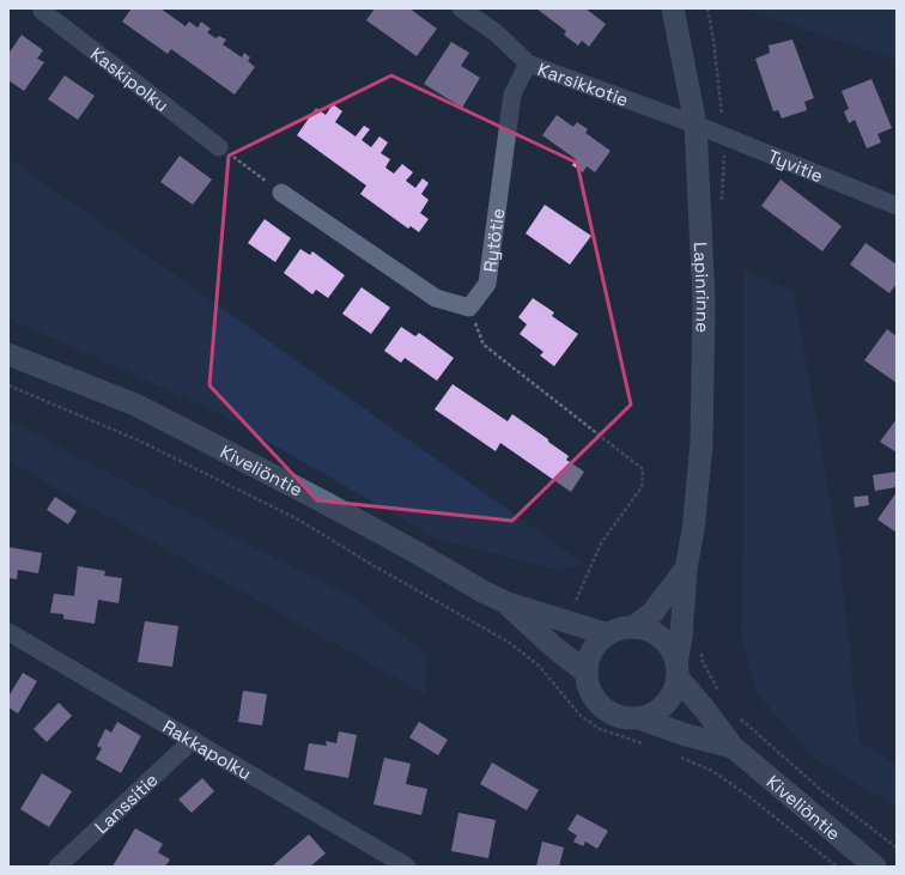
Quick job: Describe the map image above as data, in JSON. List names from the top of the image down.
{
  "streets": {
    "street": [
      "Kaskipolku",
      "Karsikkotie",
      "Tyvitie",
      "Rytötie",
      "Lapinrinne",
      "Kiveliöntie",
      "Rakkapolku",
      "Lanssitie"
    ]
  },
  "crossings": [
    ["Karsikkotie", "Tyvitie"],
    ["Karsikkotie", "Rytötie"],
    ["Karsikkotie", "Lapinrinne"],
    ["Tyvitie", "Lapinrinne"],
    ["Lapinrinne", "Kiveliöntie"],
    ["Rakkapolku", "Lanssitie"]
  ]
}
